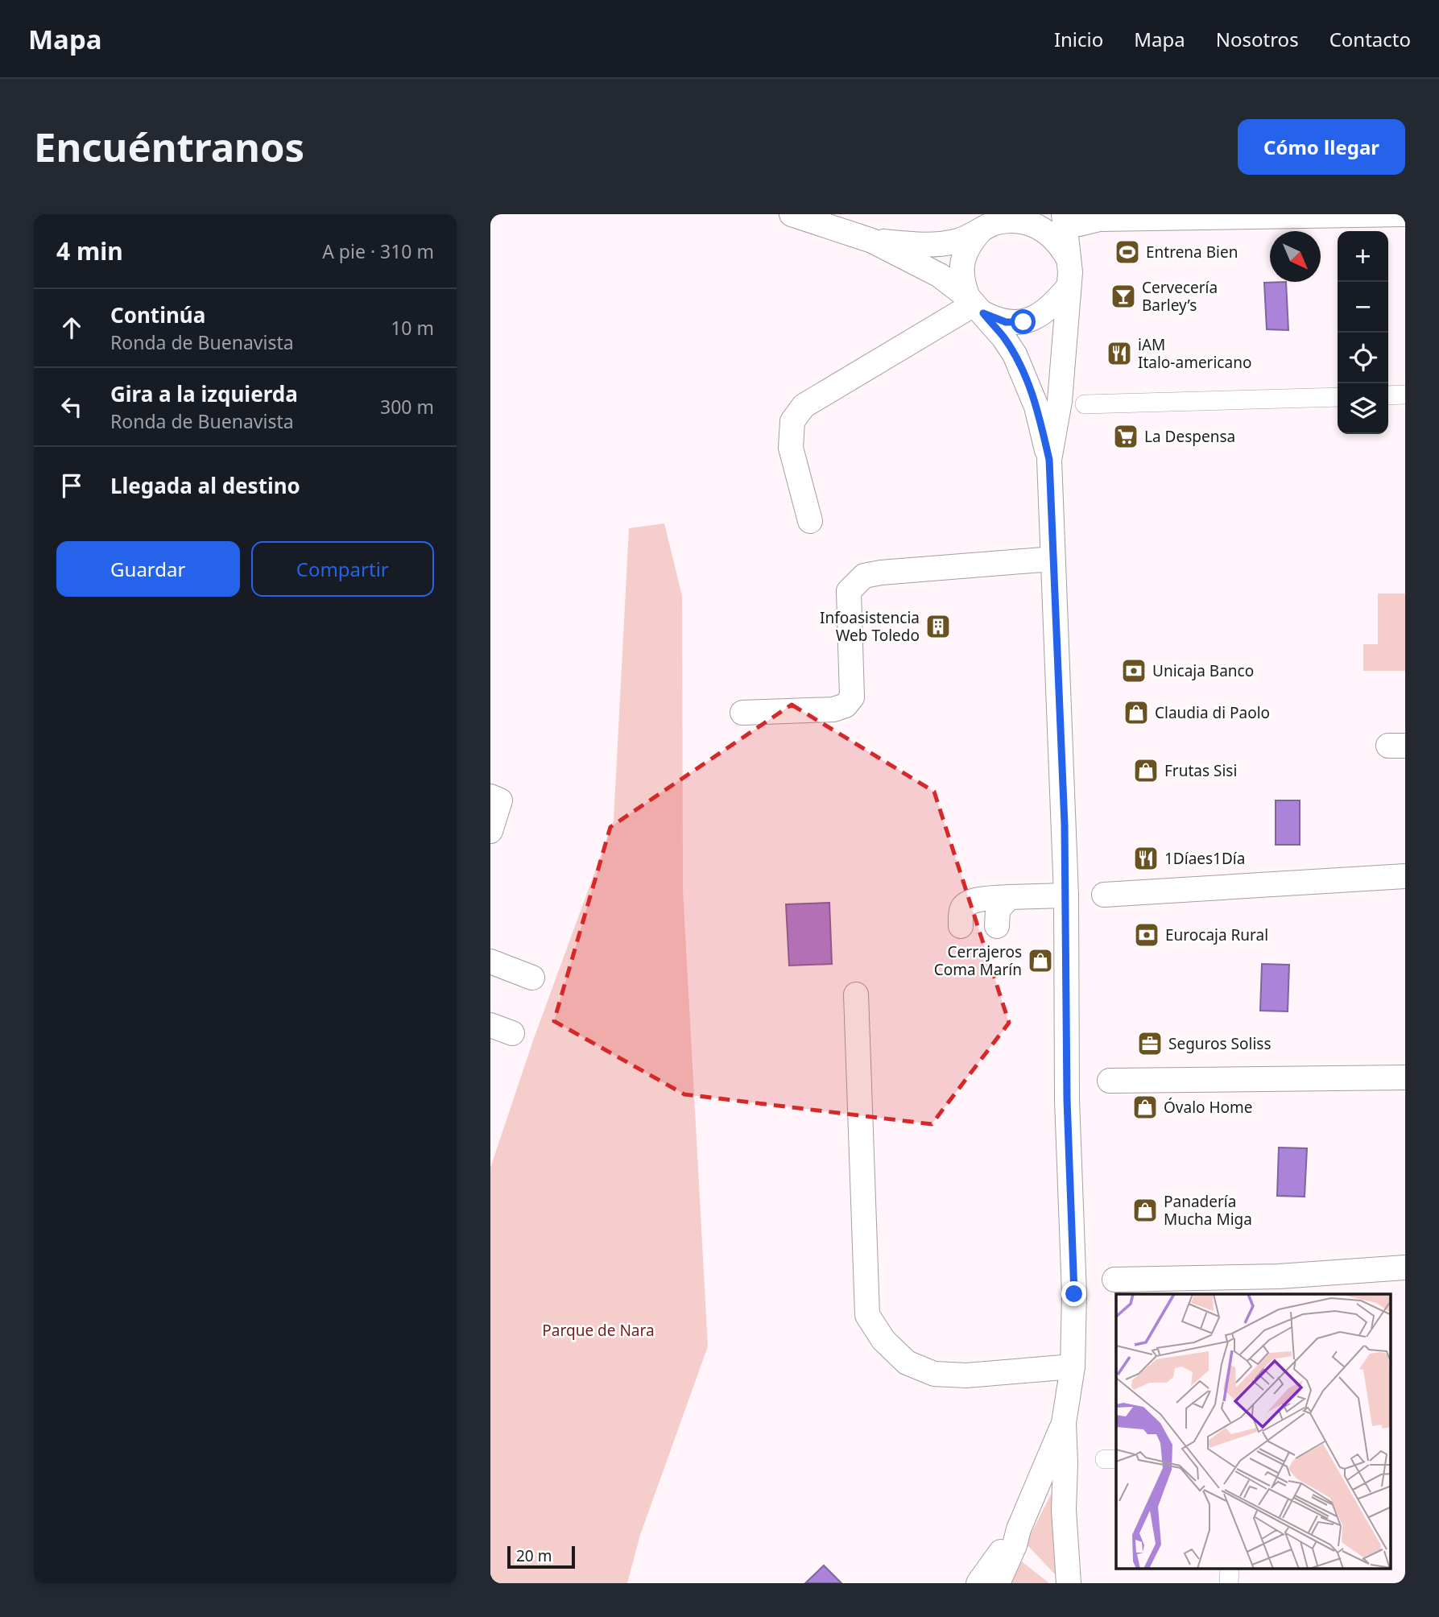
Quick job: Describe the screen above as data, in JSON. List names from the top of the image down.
{
  "parks": ["Parque de Nara"],
  "places": {
    "sports": ["Entrena Bien"],
    "bar": ["Cervecería Barley’s"],
    "restaurant": ["iAM Italo-americano", "1Díaes1Día"],
    "supermarket": ["La Despensa"],
    "building": ["Infoasistencia Web Toledo"],
    "bank": ["Unicaja Banco", "Eurocaja Rural"],
    "shop": [
      "Claudia di Paolo",
      "Frutas Sisi",
      "Cerrajeros Coma Marín",
      "Óvalo Home",
      "Panadería Mucha Miga"
    ],
    "office": ["Seguros Soliss"]
  },
  "scale_bar": "20 m",
  "north": "bottom right",
  "page": {
    "header": "Mapa",
    "nav": [
      "Inicio",
      "Mapa",
      "Nosotros",
      "Contacto"
    ],
    "buttons": [
      "Cómo llegar",
      ["Guardar", "Compartir"]
    ],
    "title": "Encuéntranos",
    "heading": ["4 min", "A pie · 310 m"],
    "map_buttons": ["+", "−"],
    "list": [
      ["Continúa", "Ronda de Buenavista", "10 m"],
      ["Gira a la izquierda", "Ronda de Buenavista", "300 m"],
      "Llegada al destino"
    ],
    "scale": "20 m"
  }
}
